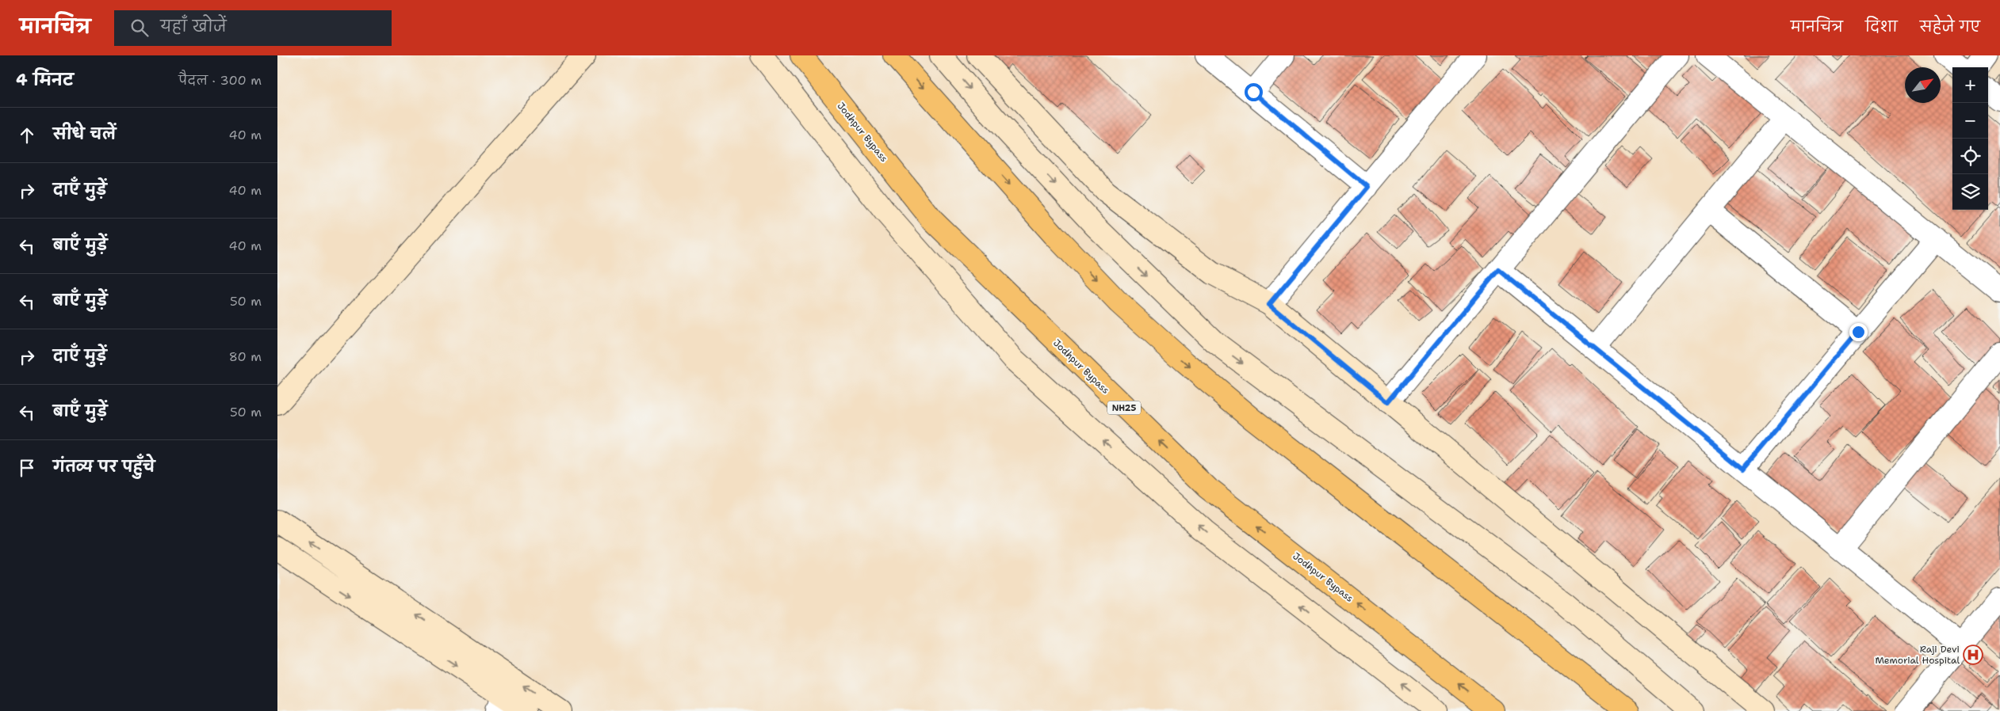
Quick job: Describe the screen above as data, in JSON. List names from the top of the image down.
{
  "streets": {
    "highway": ["Jodhpur Bypass", "NH25"]
  },
  "places": {
    "hospital": ["Raji Devi Memorial Hospital"]
  },
  "north": "top right",
  "page": {
    "header": "मानचित्र",
    "search": "यहाँ खोजें",
    "nav": ["मानचित्र", "दिशा", "सहेजे गए"],
    "heading": ["4 मिनट", "पैदल · 300 m"],
    "map_buttons": ["+", "−"],
    "list": [
      ["सीधे चलें", "40 m"],
      ["दाएँ मुड़ें", "40 m"],
      ["बाएँ मुड़ें", "40 m"],
      ["बाएँ मुड़ें", "50 m"],
      ["दाएँ मुड़ें", "80 m"],
      ["बाएँ मुड़ें", "50 m"],
      "गंतव्य पर पहुँचे"
    ]
  }
}
